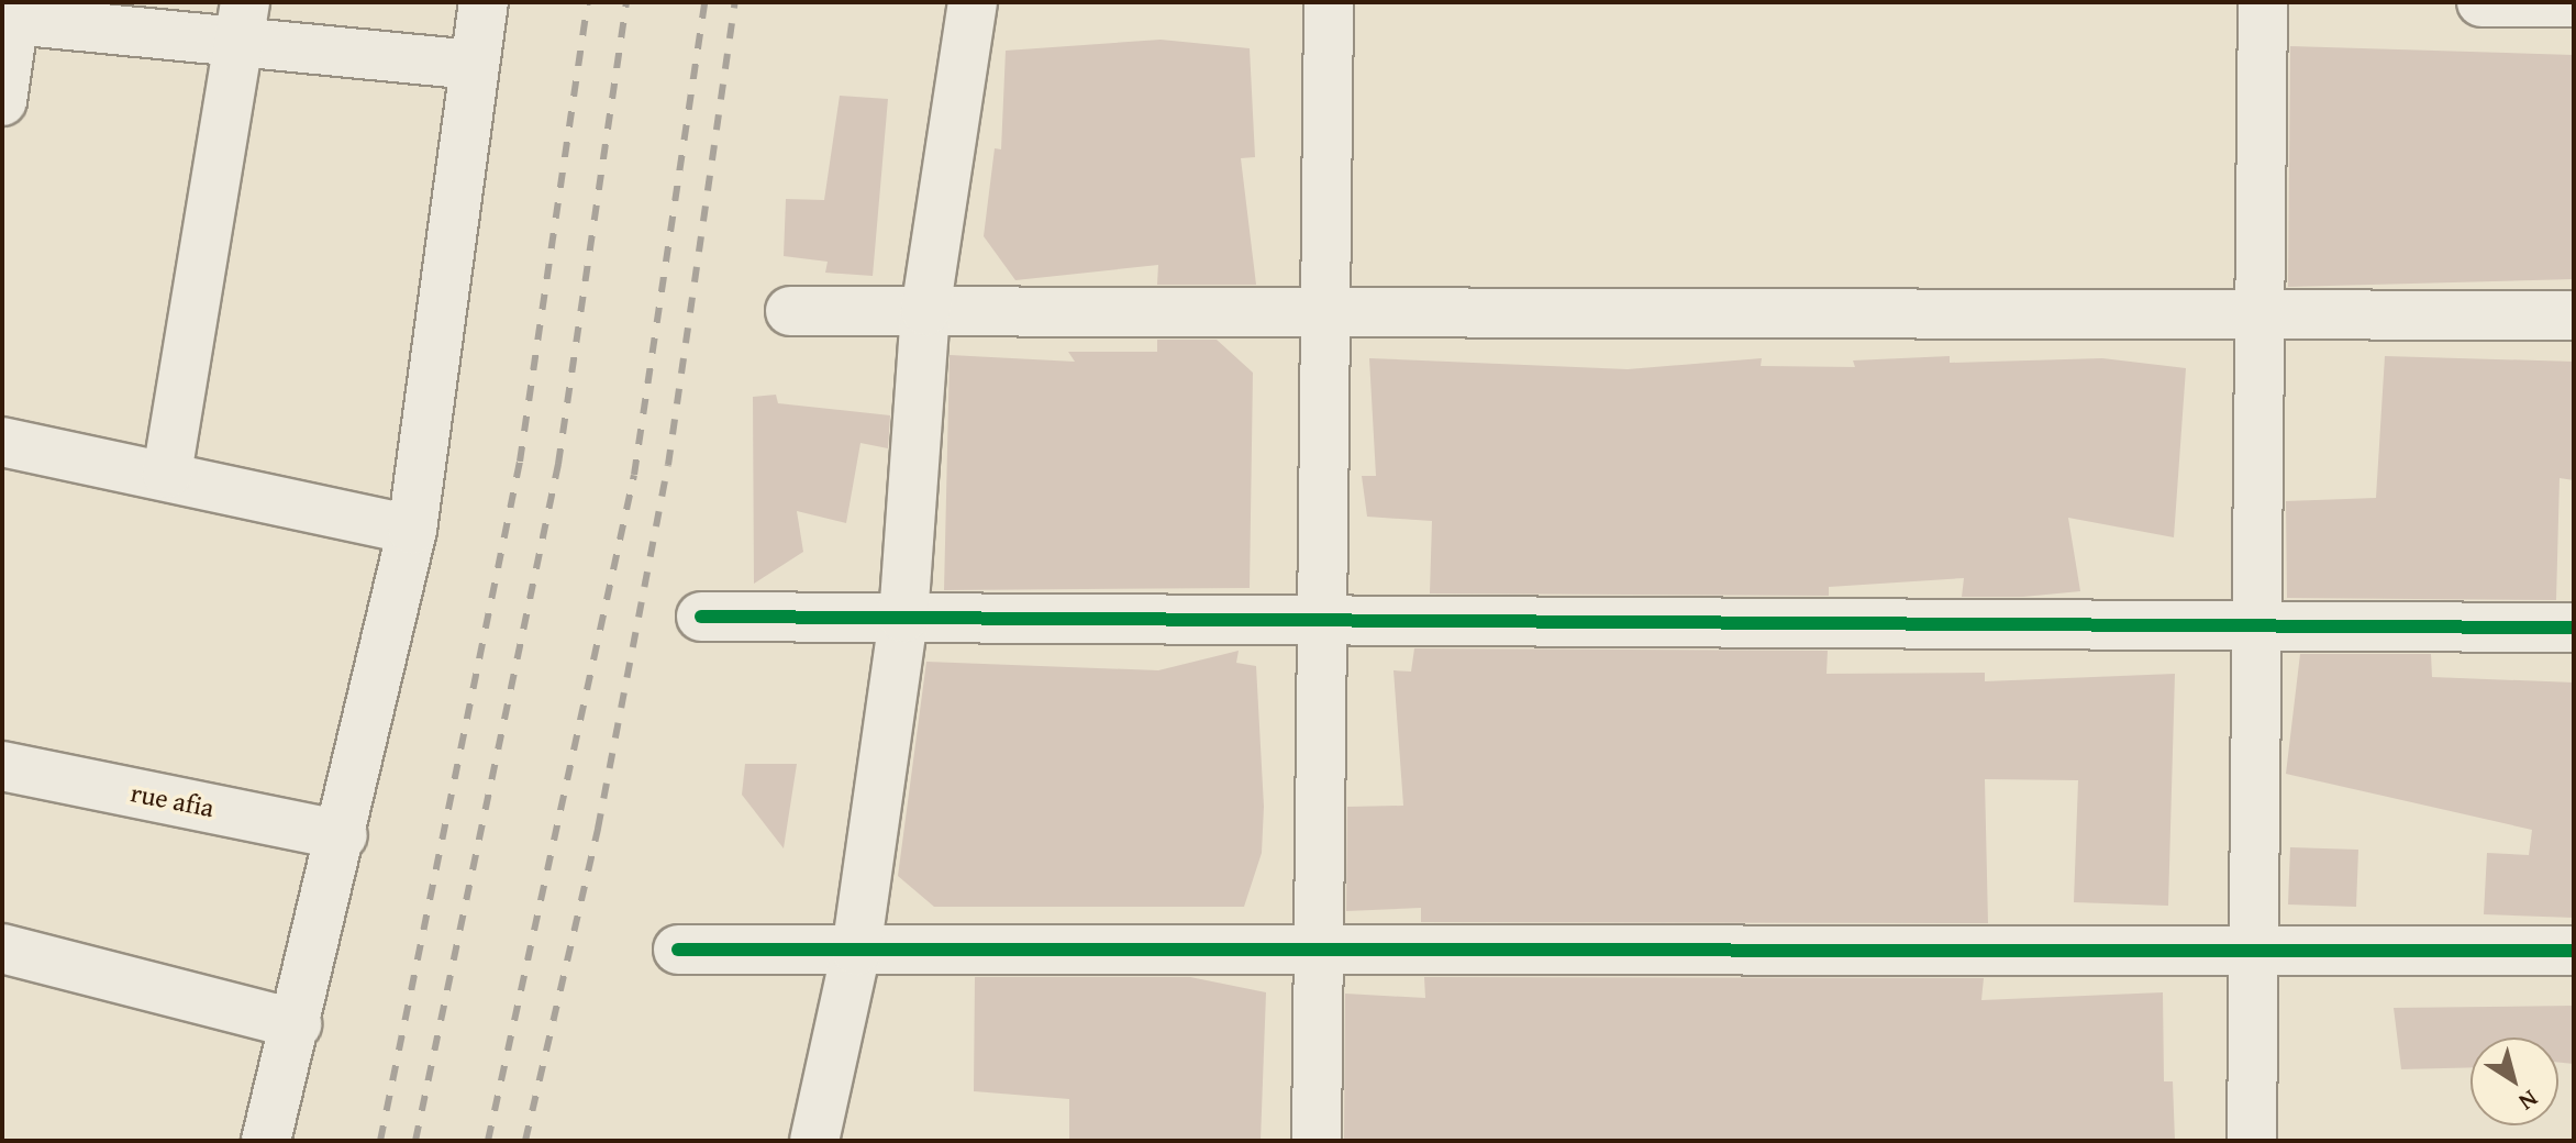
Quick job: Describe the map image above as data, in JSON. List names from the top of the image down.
{
  "streets": {
    "street": ["rue afia"]
  },
  "north": "bottom right"
}
